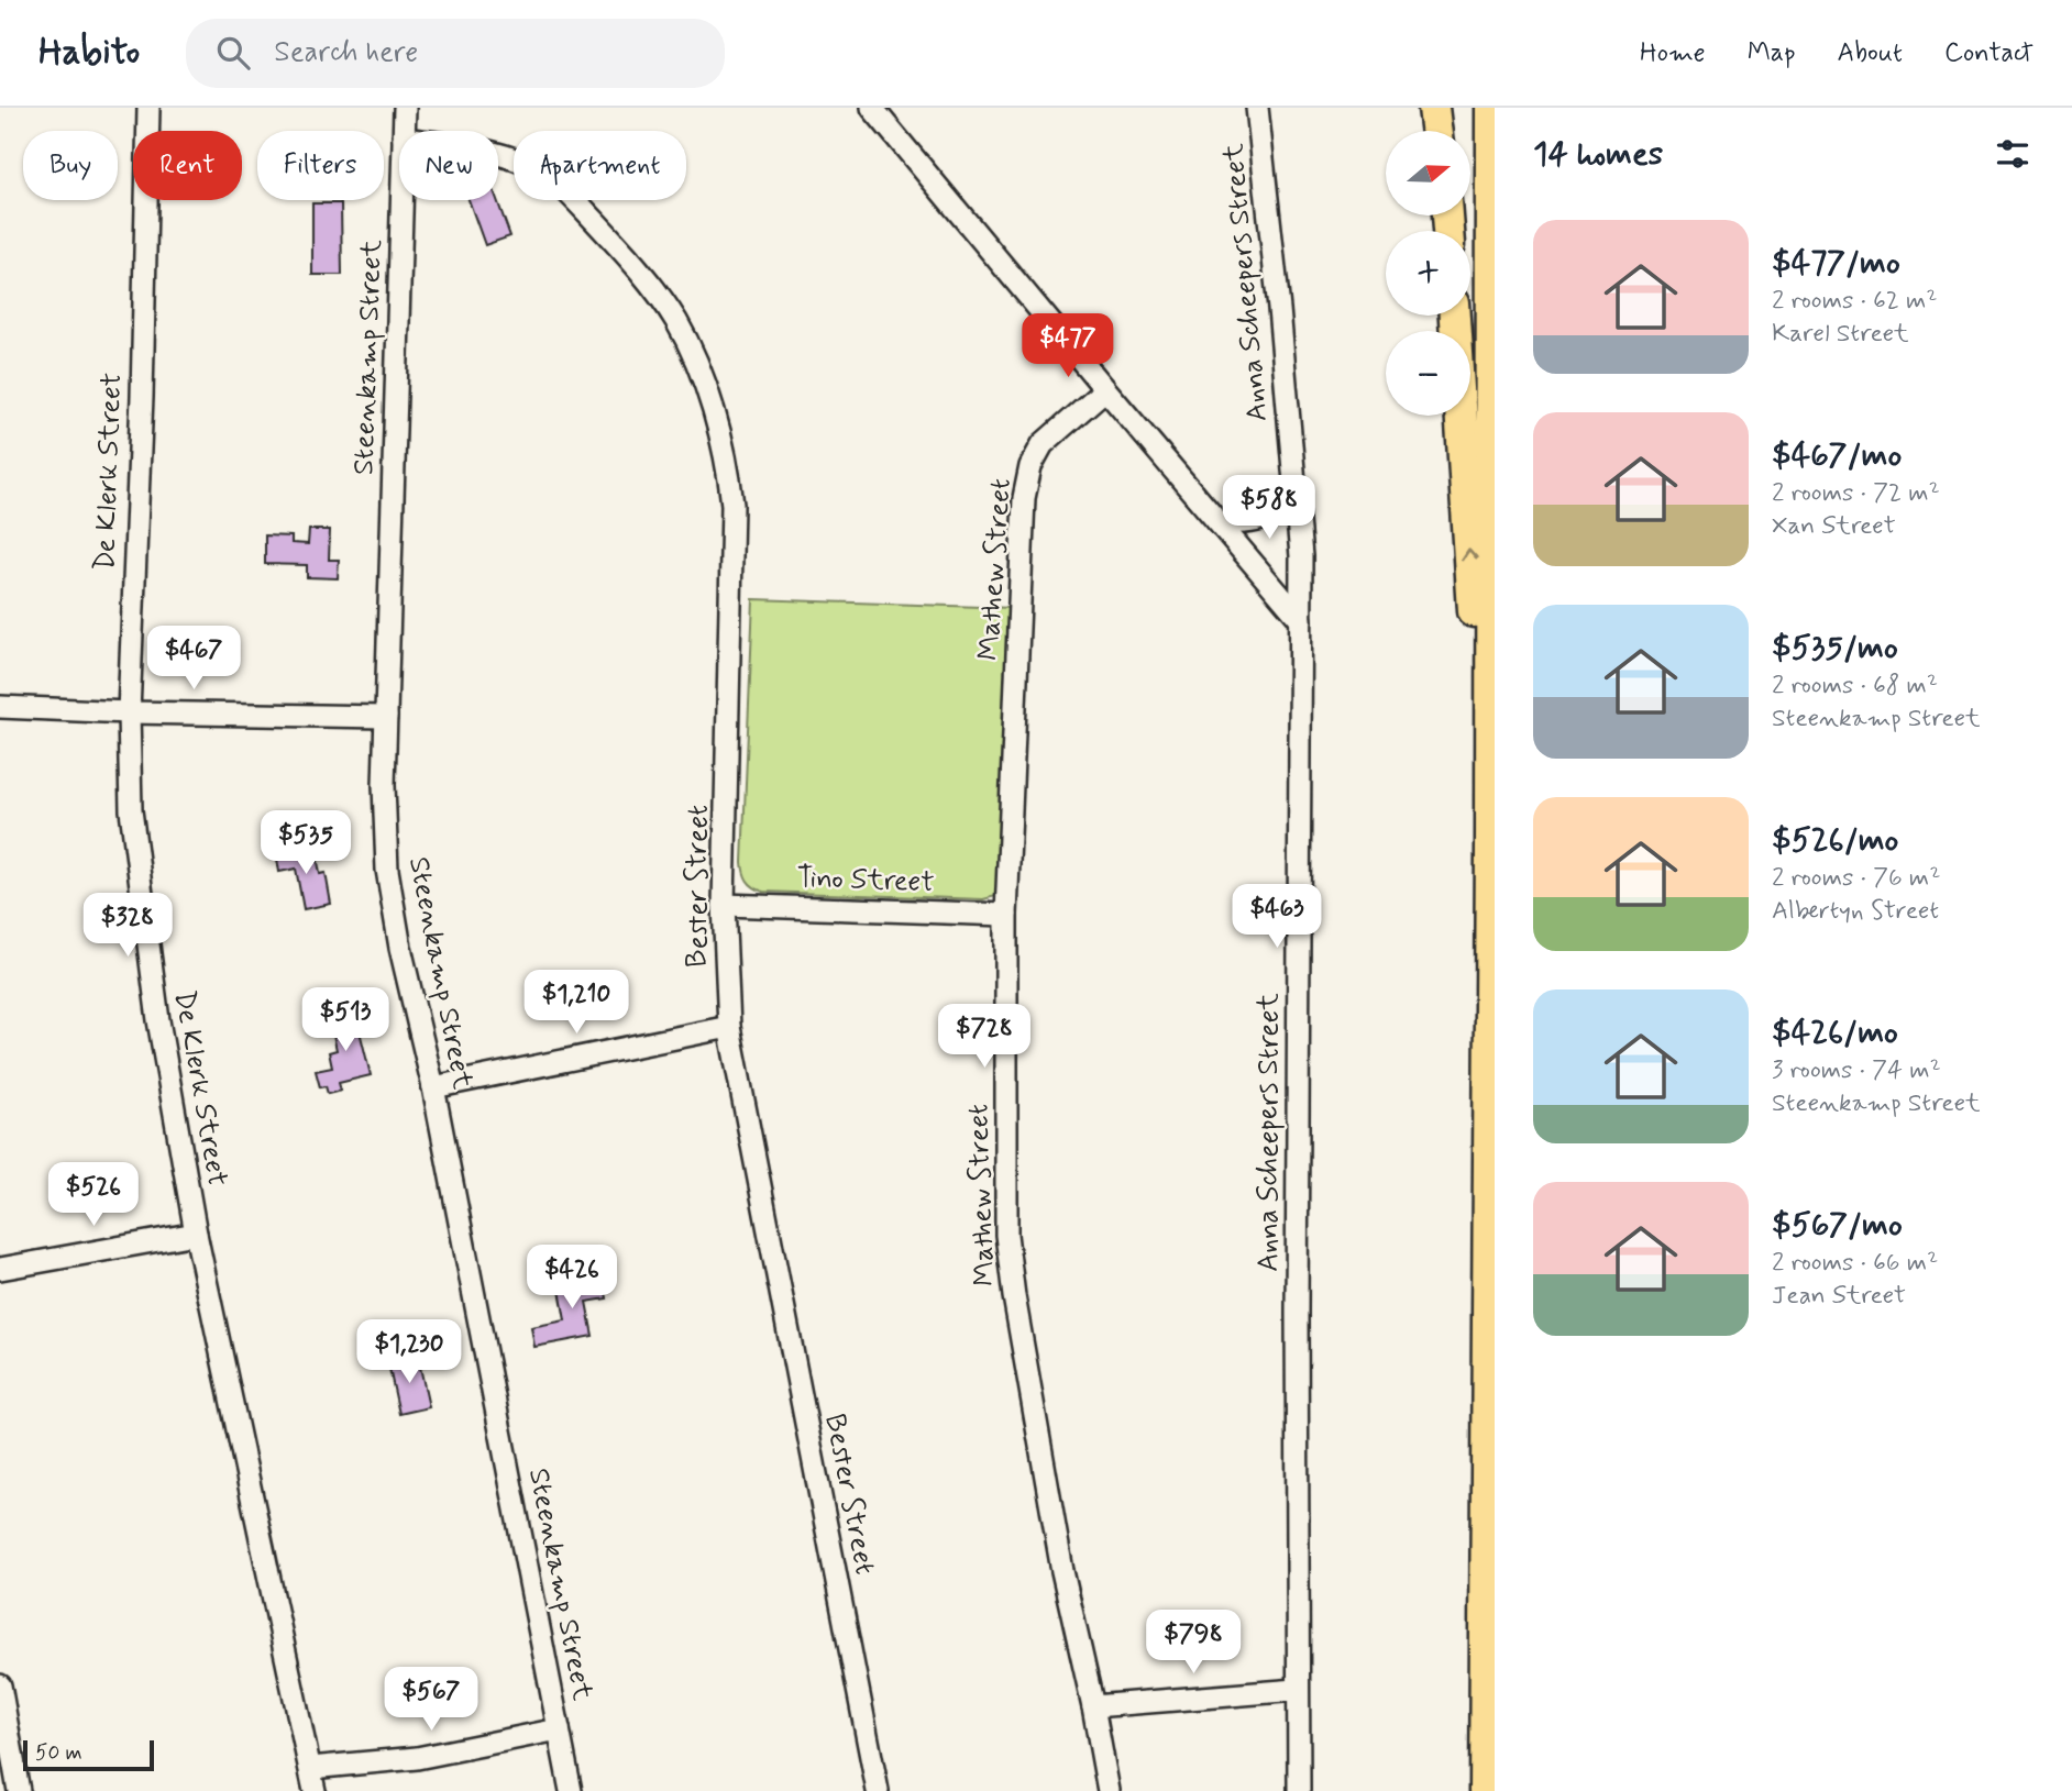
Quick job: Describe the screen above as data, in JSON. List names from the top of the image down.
{
  "streets": {
    "street": [
      "Anna Scheepers Street",
      "Steenkamp Street",
      "De Klerk Street",
      "Mathew Street",
      "Tino Street",
      "Bester Street"
    ]
  },
  "crossings": [
    ["Mathew Street", "Tino Street"],
    ["Tino Street", "Bester Street"]
  ],
  "scale_bar": "50 m",
  "north": "right",
  "page": {
    "header": "Habito",
    "search": "Search here",
    "nav": [
      "Home",
      "Map",
      "About",
      "Contact"
    ],
    "heading": "14 homes",
    "map_buttons": ["+", "−"],
    "chip": [
      "Buy",
      "Rent",
      "Filters",
      "New",
      "Apartment"
    ],
    "list": [
      {
        "name": "$477/mo",
        "note": "2 rooms · 62 m² · Karel Street"
      },
      {
        "name": "$467/mo",
        "note": "2 rooms · 72 m² · Xan Street"
      },
      {
        "name": "$535/mo",
        "note": "2 rooms · 68 m² · Steenkamp Street"
      },
      {
        "name": "$526/mo",
        "note": "2 rooms · 76 m² · Albertyn Street"
      },
      {
        "name": "$426/mo",
        "note": "3 rooms · 74 m² · Steenkamp Street"
      },
      {
        "name": "$567/mo",
        "note": "2 rooms · 66 m² · Jean Street"
      }
    ],
    "price": [
      "$477",
      "$588",
      "$467",
      "$535",
      "$463",
      "$328",
      "$1,210",
      "$513",
      "$728",
      "$526",
      "$426",
      "$1,230",
      "$798",
      "$567"
    ],
    "scale": "50 m"
  }
}
